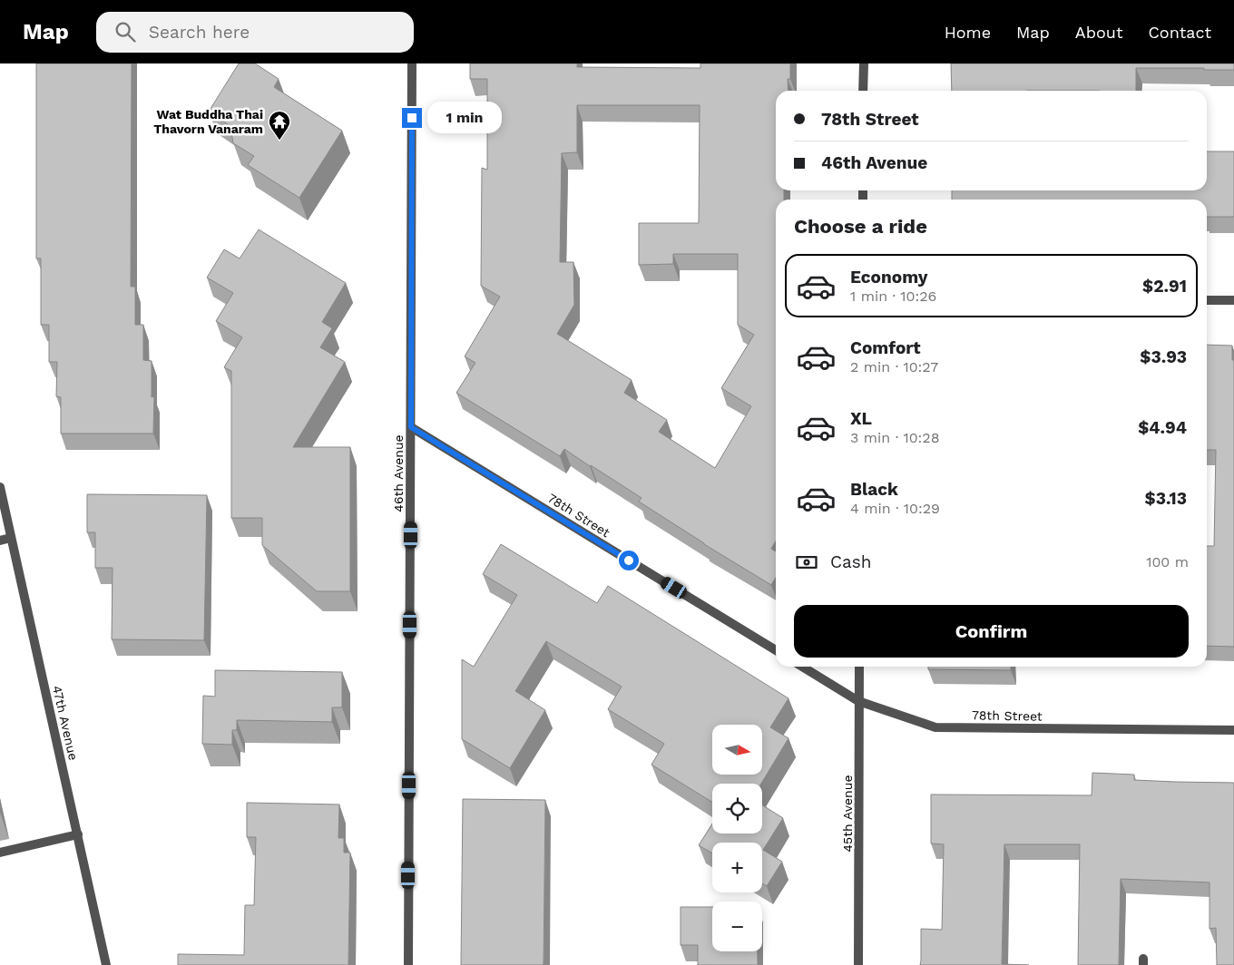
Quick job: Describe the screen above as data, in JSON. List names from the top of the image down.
{
  "streets": {
    "street": [
      "46th Avenue",
      "78th Street",
      "47th Avenue",
      "45th Avenue"
    ]
  },
  "crossings": [
    ["46th Avenue", "78th Street"],
    ["78th Street", "45th Avenue"]
  ],
  "places": {
    "temple": ["Wat Buddha Thai Thavorn Vanaram"]
  },
  "north": "right",
  "page": {
    "header": "Map",
    "search": "Search here",
    "nav": [
      "Home",
      "Map",
      "About",
      "Contact"
    ],
    "banner": ["78th Street", "46th Avenue"],
    "bubble": "1 min",
    "heading": "Choose a ride",
    "list": [
      {
        "name": "Economy",
        "note": "1 min · 10:26",
        "value": "$2.91"
      },
      {
        "name": "Comfort",
        "note": "2 min · 10:27",
        "value": "$3.93"
      },
      {
        "name": "XL",
        "note": "3 min · 10:28",
        "value": "$4.94"
      },
      {
        "name": "Black",
        "note": "4 min · 10:29",
        "value": "$3.13"
      }
    ],
    "pay": ["Cash", "100 m"],
    "buttons": "Confirm",
    "map_buttons": ["+", "−"]
  }
}
